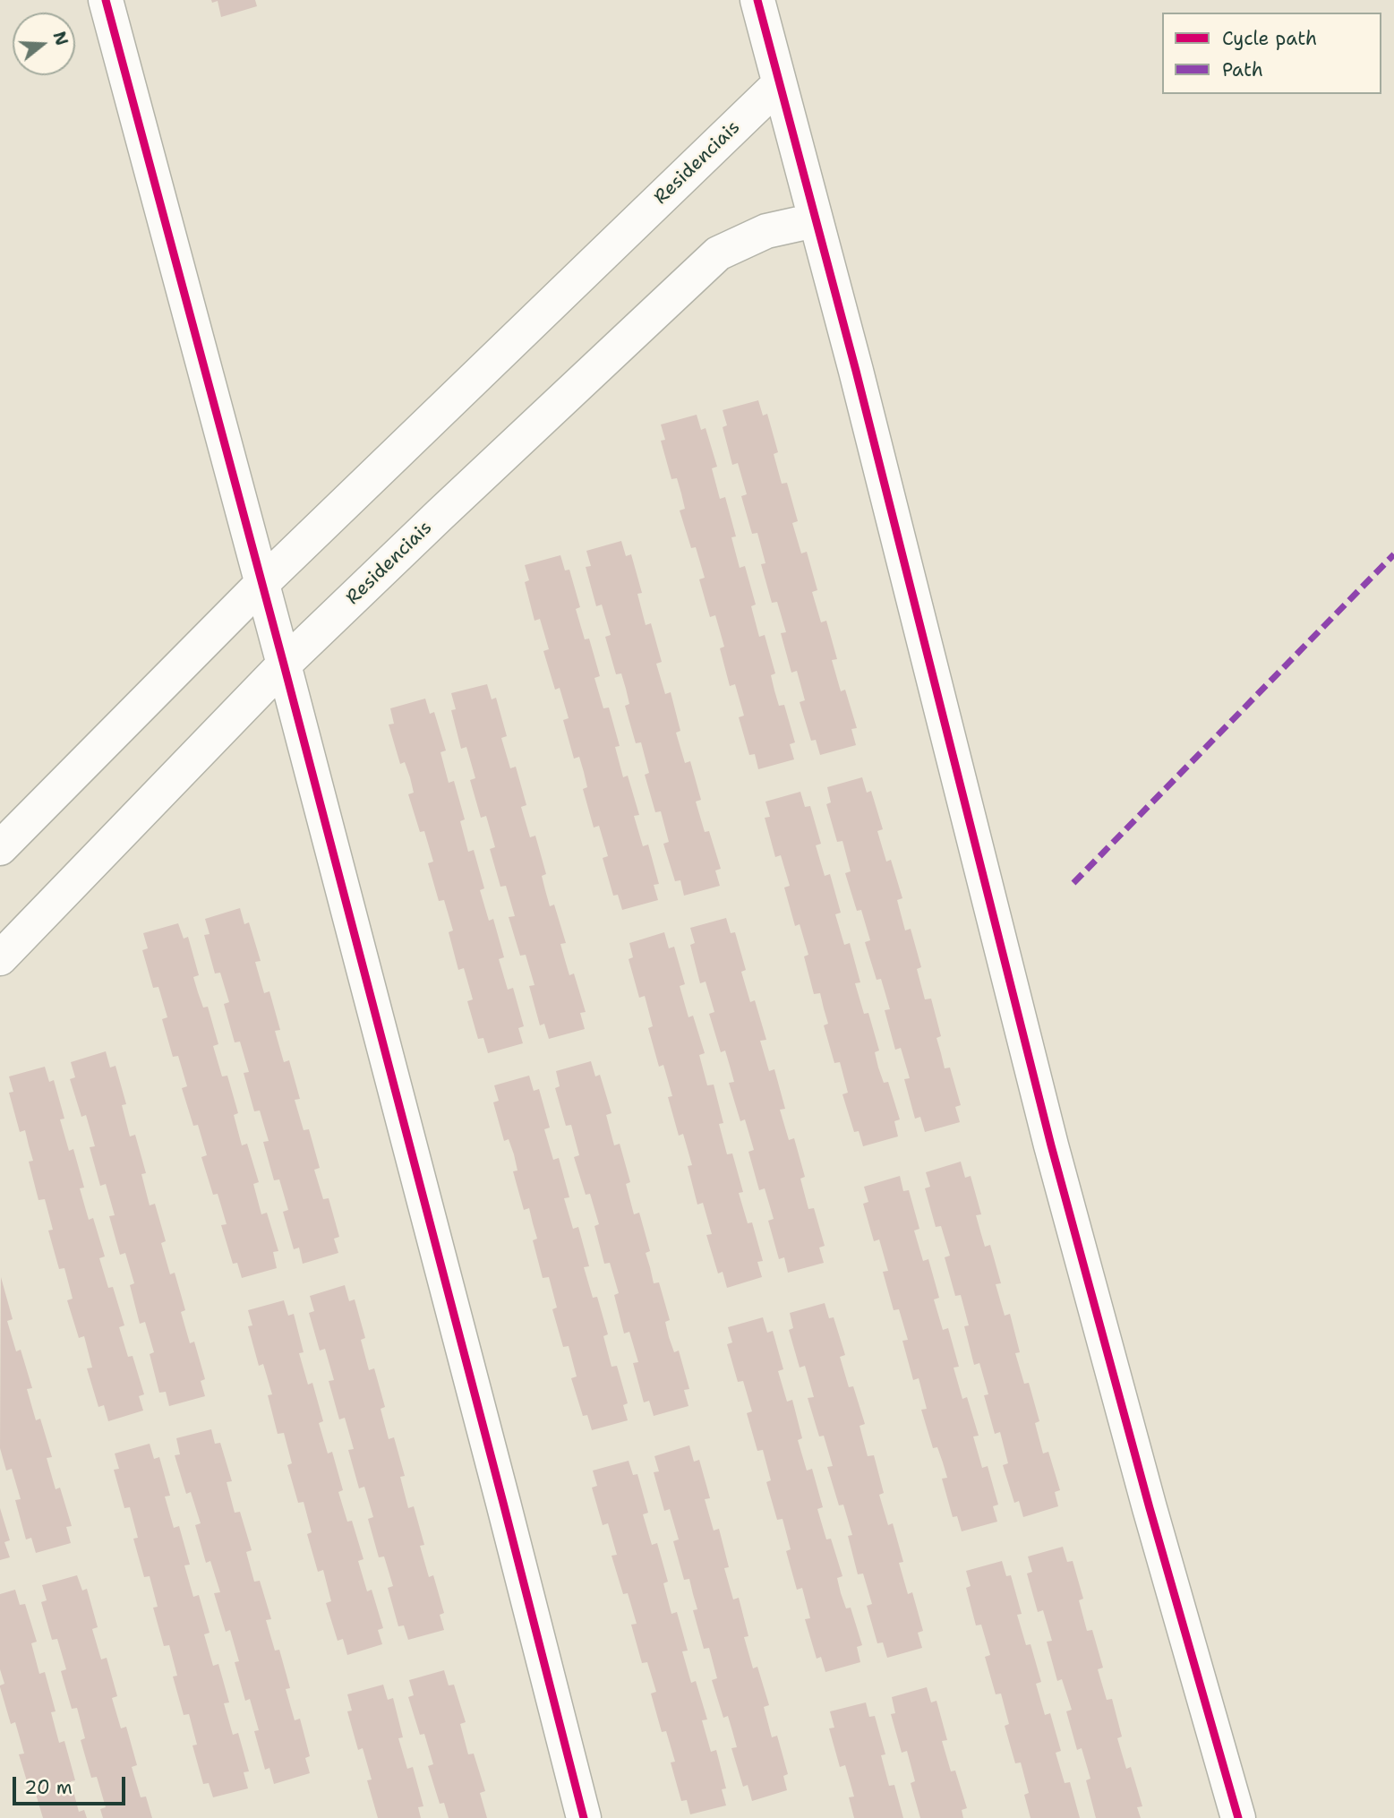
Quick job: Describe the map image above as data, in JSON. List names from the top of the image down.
{
  "streets": {
    "street": ["Residenciais"]
  },
  "legend": ["Cycle path", "Path"],
  "scale_bar": "20 m",
  "north": "right"
}
